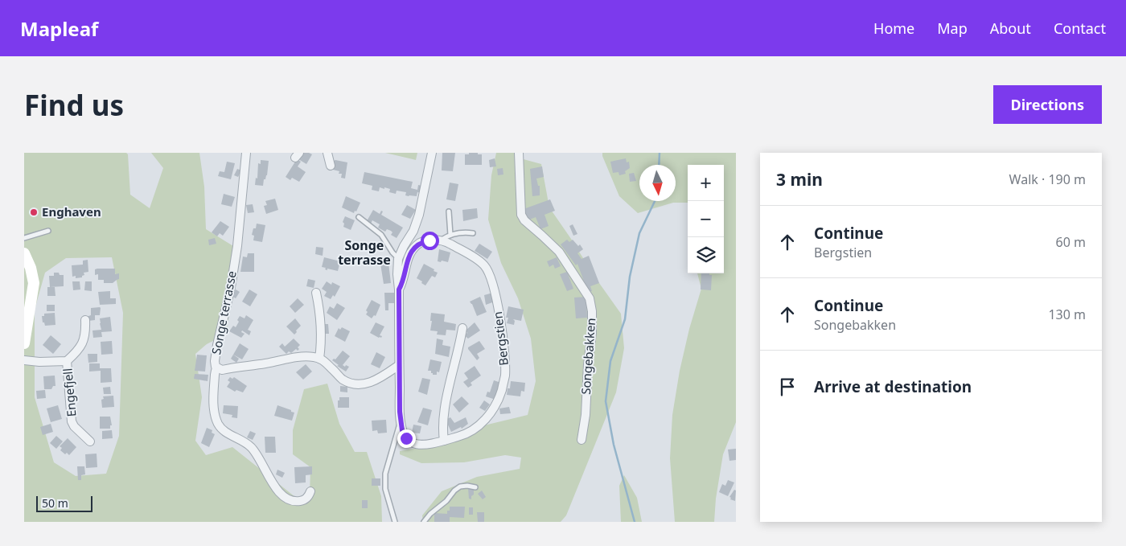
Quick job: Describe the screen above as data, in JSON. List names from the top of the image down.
{
  "streets": {
    "street": [
      "Songe terrasse",
      "Bergstien",
      "Songebakken",
      "Engefjell"
    ]
  },
  "districts": ["Songe terrasse"],
  "places": ["Enghaven"],
  "scale_bar": "50 m",
  "north": "bottom",
  "page": {
    "header": "Mapleaf",
    "nav": [
      "Home",
      "Map",
      "About",
      "Contact"
    ],
    "buttons": "Directions",
    "title": "Find us",
    "heading": ["3 min", "Walk · 190 m"],
    "map_buttons": ["+", "−"],
    "list": [
      ["Continue", "Bergstien", "60 m"],
      ["Continue", "Songebakken", "130 m"],
      "Arrive at destination"
    ],
    "scale": "50 m"
  }
}
